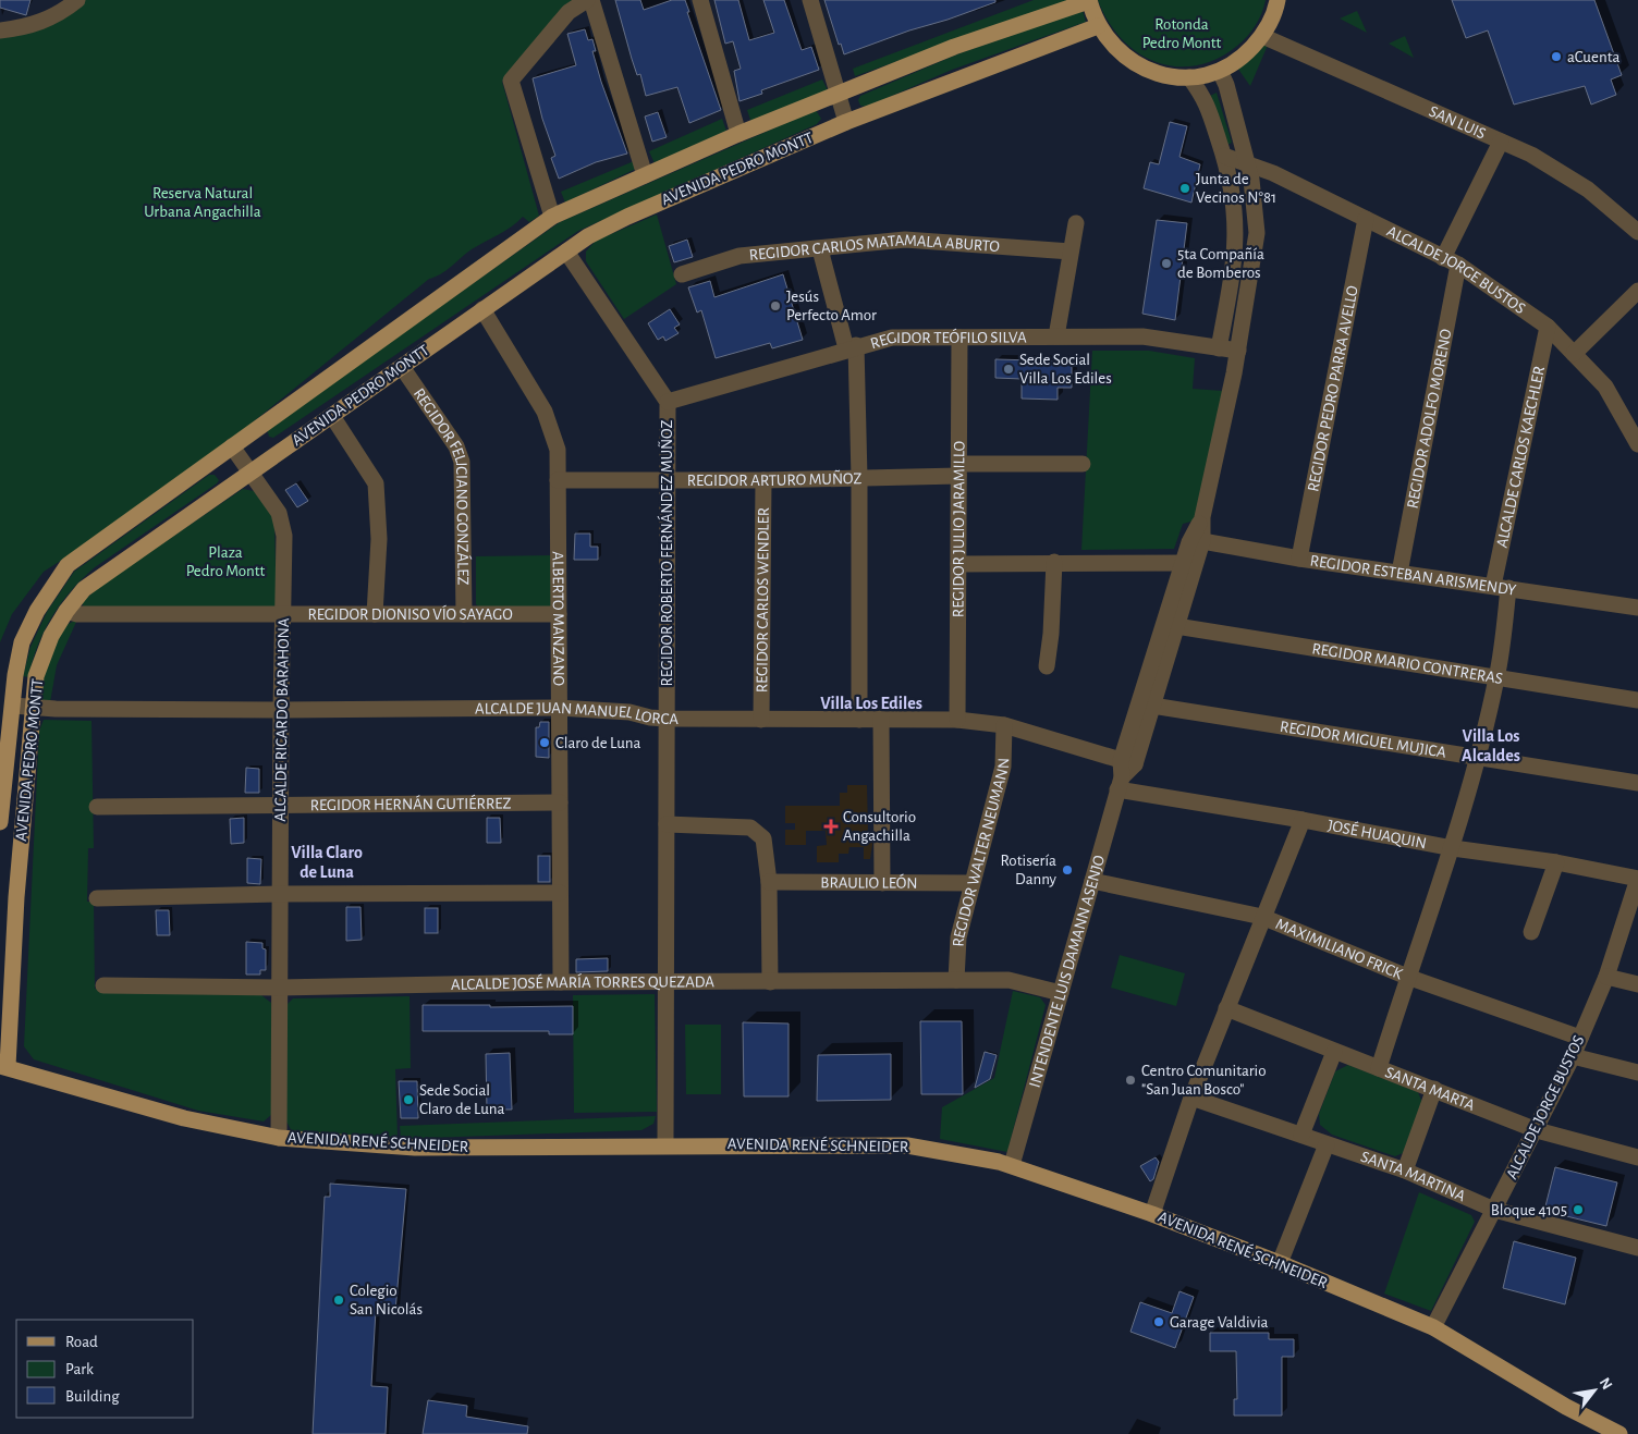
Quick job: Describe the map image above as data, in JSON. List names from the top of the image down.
{
  "streets": {
    "main road": ["AVENIDA PEDRO MONTT", "AVENIDA RENÉ SCHNEIDER"],
    "street": [
      "SAN LUIS",
      "REGIDOR CARLOS MATAMALA ABURTO",
      "ALCALDE JORGE BUSTOS",
      "REGIDOR TEÓFILO SILVA",
      "REGIDOR PEDRO PARRA AVELLO",
      "REGIDOR ADOLFO MORENO",
      "ALCALDE CARLOS KAECHLER",
      "REGIDOR ARTURO MUÑOZ",
      "REGIDOR FELICIANO GONZÁLEZ",
      "REGIDOR JULIO JARAMILLO",
      "REGIDOR ROBERTO FERNÁNDEZ MUÑOZ",
      "REGIDOR ESTEBAN ARISMENDY",
      "REGIDOR CARLOS WENDLER",
      "REGIDOR DIONISO VÍO SAYAGO",
      "ALBERTO MANZANO",
      "REGIDOR MARIO CONTRERAS",
      "ALCALDE JUAN MANUEL LORCA",
      "ALCALDE RICARDO BARAHONA",
      "REGIDOR MIGUEL MUJICA",
      "REGIDOR HERNÁN GUTIÉRREZ",
      "JOSÉ HUAQUIN",
      "REGIDOR WALTER NEUMANN",
      "BRAULIO LEÓN",
      "MAXIMILIANO FRICK",
      "INTENDENTE LUIS DAMANN ASENJO",
      "ALCALDE JOSÉ MARÍA TORRES QUEZADA",
      "SANTA MARTA",
      "SANTA MARTINA"
    ]
  },
  "crossings": [
    ["SAN LUIS", "AVENIDA PEDRO MONTT"],
    ["AVENIDA PEDRO MONTT", "REGIDOR FELICIANO GONZÁLEZ"],
    ["AVENIDA PEDRO MONTT", "REGIDOR ROBERTO FERNÁNDEZ MUÑOZ"],
    ["AVENIDA PEDRO MONTT", "REGIDOR DIONISO VÍO SAYAGO"],
    ["AVENIDA PEDRO MONTT", "ALBERTO MANZANO"],
    ["AVENIDA PEDRO MONTT", "ALCALDE JUAN MANUEL LORCA"],
    ["AVENIDA PEDRO MONTT", "ALCALDE RICARDO BARAHONA"],
    ["AVENIDA PEDRO MONTT", "INTENDENTE LUIS DAMANN ASENJO"],
    ["AVENIDA PEDRO MONTT", "AVENIDA RENÉ SCHNEIDER"],
    ["ALCALDE JORGE BUSTOS", "REGIDOR PEDRO PARRA AVELLO"],
    ["ALCALDE JORGE BUSTOS", "REGIDOR ADOLFO MORENO"],
    ["ALCALDE JORGE BUSTOS", "ALCALDE CARLOS KAECHLER"],
    ["ALCALDE JORGE BUSTOS", "JOSÉ HUAQUIN"],
    ["ALCALDE JORGE BUSTOS", "MAXIMILIANO FRICK"],
    ["ALCALDE JORGE BUSTOS", "INTENDENTE LUIS DAMANN ASENJO"],
    ["ALCALDE JORGE BUSTOS", "SANTA MARTA"],
    ["ALCALDE JORGE BUSTOS", "AVENIDA RENÉ SCHNEIDER"],
    ["ALCALDE JORGE BUSTOS", "SANTA MARTINA"],
    ["REGIDOR TEÓFILO SILVA", "REGIDOR JULIO JARAMILLO"],
    ["REGIDOR TEÓFILO SILVA", "REGIDOR ROBERTO FERNÁNDEZ MUÑOZ"],
    ["REGIDOR TEÓFILO SILVA", "INTENDENTE LUIS DAMANN ASENJO"],
    ["REGIDOR PEDRO PARRA AVELLO", "REGIDOR ESTEBAN ARISMENDY"],
    ["REGIDOR ADOLFO MORENO", "REGIDOR ESTEBAN ARISMENDY"],
    ["ALCALDE CARLOS KAECHLER", "REGIDOR ESTEBAN ARISMENDY"],
    ["ALCALDE CARLOS KAECHLER", "REGIDOR MARIO CONTRERAS"],
    ["ALCALDE CARLOS KAECHLER", "REGIDOR MIGUEL MUJICA"],
    ["ALCALDE CARLOS KAECHLER", "JOSÉ HUAQUIN"],
    ["ALCALDE CARLOS KAECHLER", "MAXIMILIANO FRICK"],
    ["ALCALDE CARLOS KAECHLER", "SANTA MARTA"],
    ["REGIDOR ARTURO MUÑOZ", "REGIDOR JULIO JARAMILLO"],
    ["REGIDOR ARTURO MUÑOZ", "REGIDOR ROBERTO FERNÁNDEZ MUÑOZ"],
    ["REGIDOR ARTURO MUÑOZ", "REGIDOR CARLOS WENDLER"],
    ["REGIDOR ARTURO MUÑOZ", "ALBERTO MANZANO"],
    ["REGIDOR FELICIANO GONZÁLEZ", "REGIDOR DIONISO VÍO SAYAGO"],
    ["REGIDOR JULIO JARAMILLO", "ALCALDE JUAN MANUEL LORCA"],
    ["REGIDOR ROBERTO FERNÁNDEZ MUÑOZ", "ALCALDE JUAN MANUEL LORCA"],
    ["REGIDOR ROBERTO FERNÁNDEZ MUÑOZ", "ALCALDE JOSÉ MARÍA TORRES QUEZADA"],
    ["REGIDOR ROBERTO FERNÁNDEZ MUÑOZ", "AVENIDA RENÉ SCHNEIDER"],
    ["REGIDOR ESTEBAN ARISMENDY", "INTENDENTE LUIS DAMANN ASENJO"],
    ["REGIDOR CARLOS WENDLER", "ALCALDE JUAN MANUEL LORCA"],
    ["REGIDOR DIONISO VÍO SAYAGO", "ALBERTO MANZANO"],
    ["REGIDOR DIONISO VÍO SAYAGO", "ALCALDE RICARDO BARAHONA"],
    ["ALBERTO MANZANO", "ALCALDE JUAN MANUEL LORCA"],
    ["ALBERTO MANZANO", "REGIDOR HERNÁN GUTIÉRREZ"],
    ["ALBERTO MANZANO", "ALCALDE JOSÉ MARÍA TORRES QUEZADA"],
    ["REGIDOR MARIO CONTRERAS", "INTENDENTE LUIS DAMANN ASENJO"],
    ["ALCALDE JUAN MANUEL LORCA", "ALCALDE RICARDO BARAHONA"],
    ["ALCALDE JUAN MANUEL LORCA", "JOSÉ HUAQUIN"],
    ["ALCALDE JUAN MANUEL LORCA", "REGIDOR WALTER NEUMANN"],
    ["ALCALDE JUAN MANUEL LORCA", "INTENDENTE LUIS DAMANN ASENJO"],
    ["ALCALDE RICARDO BARAHONA", "REGIDOR HERNÁN GUTIÉRREZ"],
    ["ALCALDE RICARDO BARAHONA", "ALCALDE JOSÉ MARÍA TORRES QUEZADA"],
    ["ALCALDE RICARDO BARAHONA", "AVENIDA RENÉ SCHNEIDER"],
    ["REGIDOR MIGUEL MUJICA", "INTENDENTE LUIS DAMANN ASENJO"],
    ["JOSÉ HUAQUIN", "INTENDENTE LUIS DAMANN ASENJO"],
    ["REGIDOR WALTER NEUMANN", "BRAULIO LEÓN"],
    ["REGIDOR WALTER NEUMANN", "ALCALDE JOSÉ MARÍA TORRES QUEZADA"],
    ["MAXIMILIANO FRICK", "INTENDENTE LUIS DAMANN ASENJO"],
    ["INTENDENTE LUIS DAMANN ASENJO", "ALCALDE JOSÉ MARÍA TORRES QUEZADA"],
    ["INTENDENTE LUIS DAMANN ASENJO", "AVENIDA RENÉ SCHNEIDER"]
  ],
  "districts": ["Villa Los Ediles", "Villa Los Alcaldes", "Villa Claro de Luna"],
  "parks": ["Rotonda Pedro Montt", "Reserva Natural Urbana Angachilla", "Plaza Pedro Montt"],
  "places": {
    "other": [
      "aCuenta",
      "Junta de Vecinos N°81",
      "5ta Compañía de Bomberos",
      "Jesús Perfecto Amor",
      "Sede Social Villa Los Ediles",
      "Claro de Luna",
      "Rotisería Danny",
      "Centro Comunitario \"San Juan Bosco\"",
      "Sede Social Claro de Luna",
      "Bloque 4105",
      "Colegio San Nicolás",
      "Garage Valdivia"
    ],
    "health": ["Consultorio Angachilla"]
  },
  "legend": ["Road", "Park", "Building"],
  "north": "top right"
}
